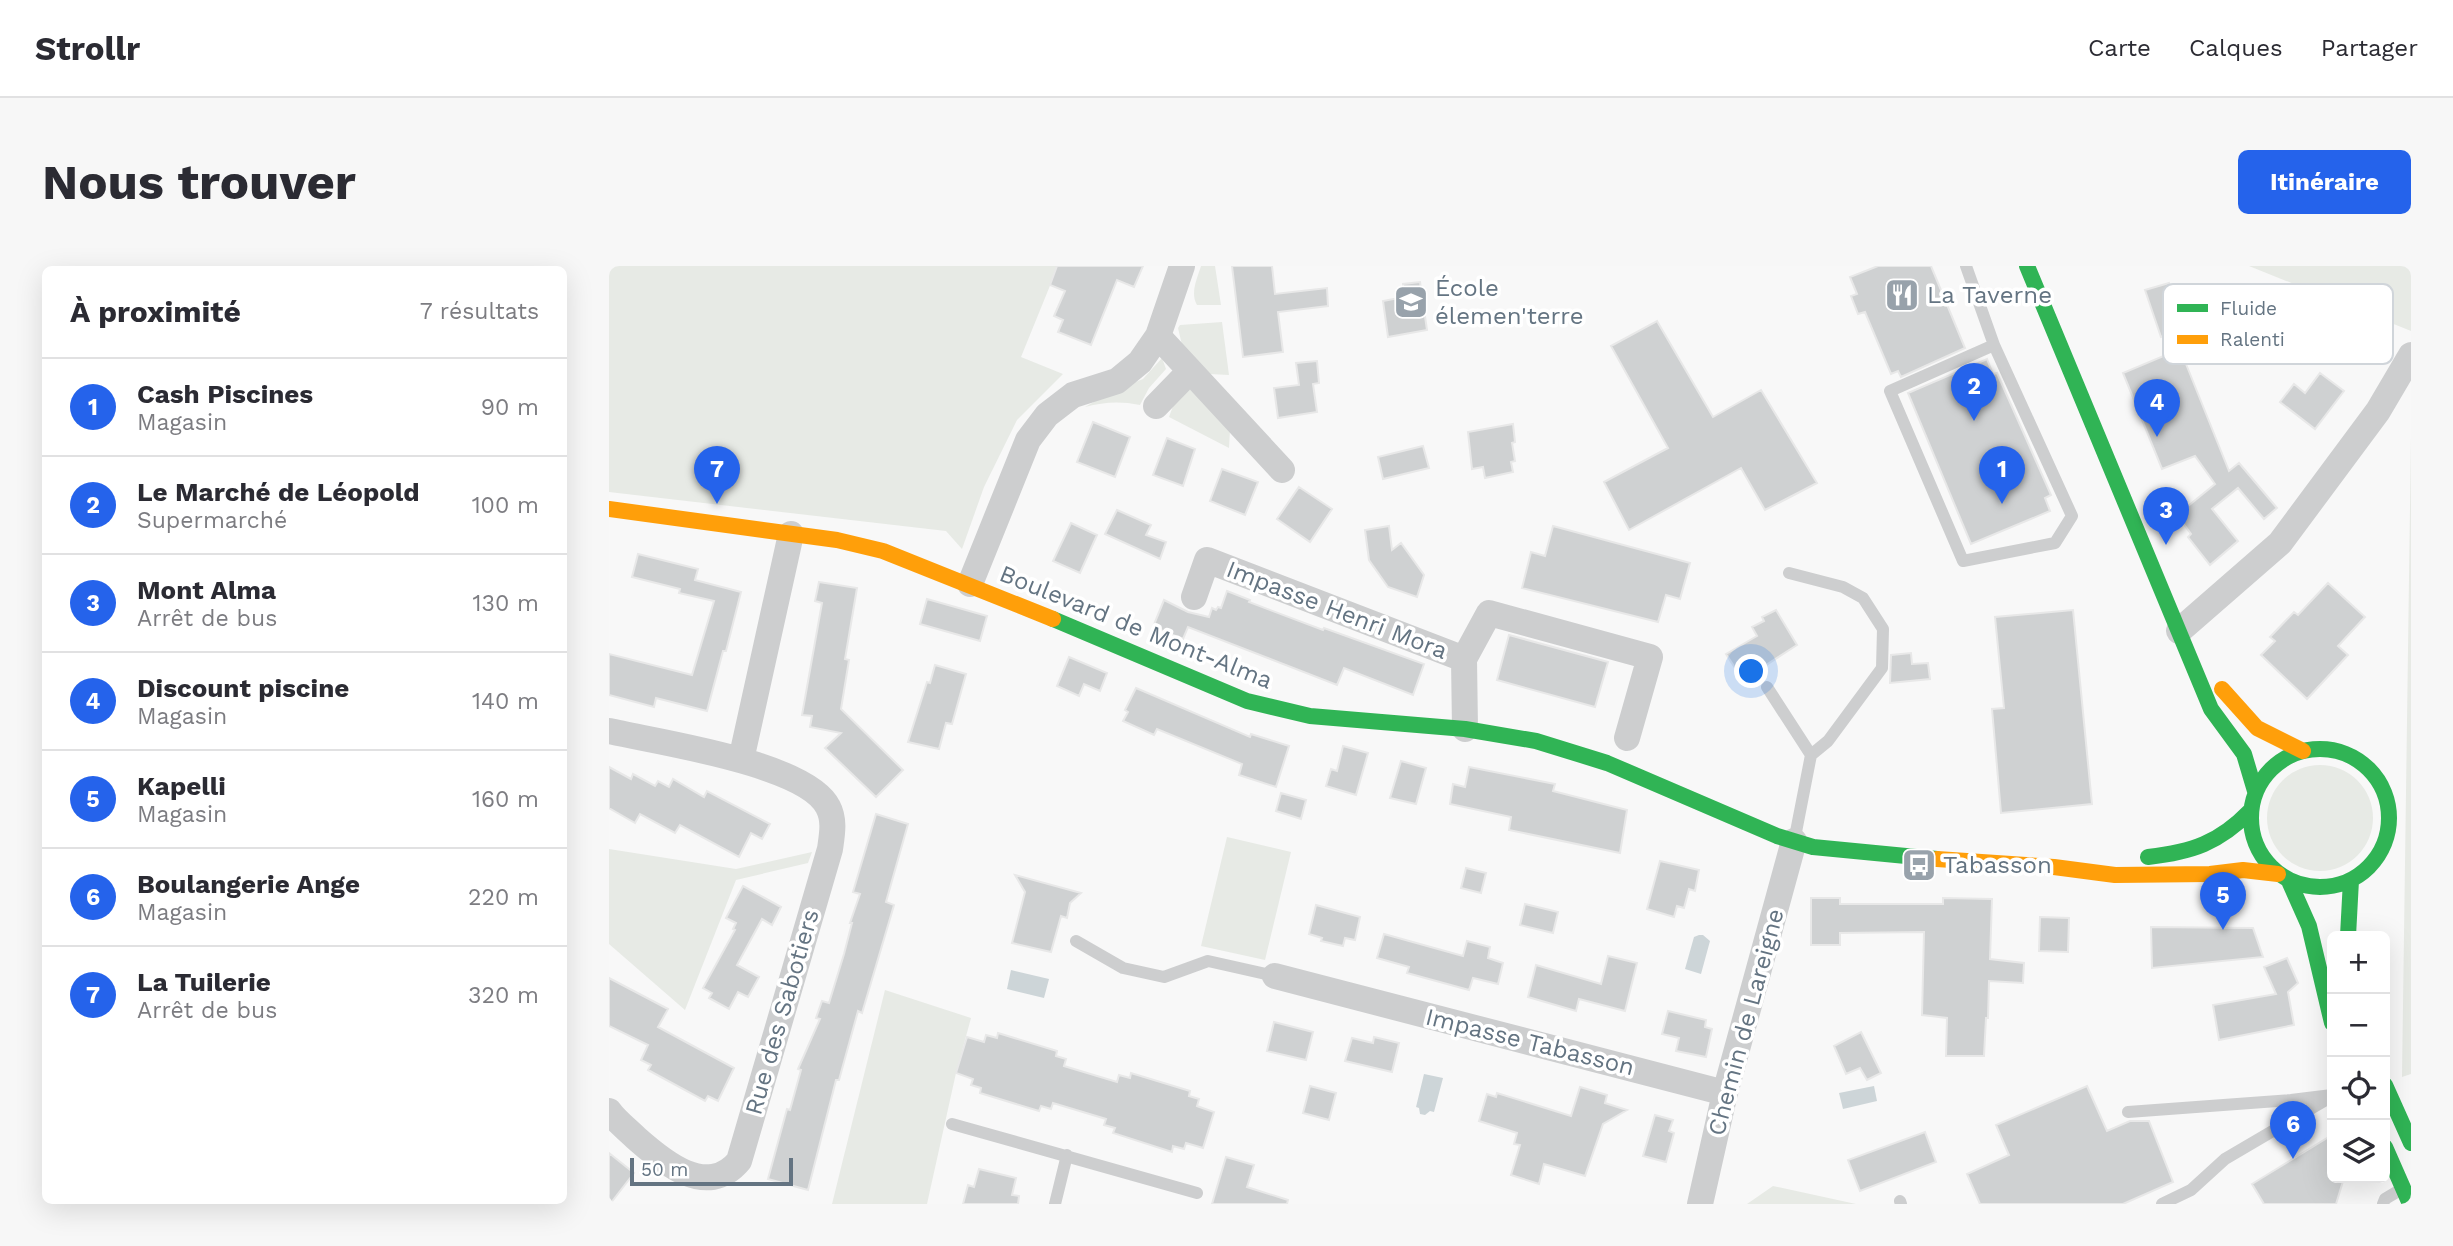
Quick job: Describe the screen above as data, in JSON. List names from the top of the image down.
{
  "streets": {
    "street": [
      "Impasse Henri Mora",
      "Boulevard de Mont-Alma",
      "Rue des Sabotiers",
      "Chemin de Lareigne",
      "Impasse Tabasson"
    ]
  },
  "crossings": [
    ["Boulevard de Mont-Alma", "Chemin de Lareigne"],
    ["Chemin de Lareigne", "Impasse Tabasson"]
  ],
  "places": {
    "restaurant": ["La Taverne"],
    "school or university": ["École élemen'terre"],
    "bus stop": ["Tabasson"]
  },
  "legend": ["Fluide", "Ralenti"],
  "scale_bar": "50 m",
  "page": {
    "header": "Strollr",
    "nav": ["Carte", "Calques", "Partager"],
    "buttons": "Itinéraire",
    "title": "Nous trouver",
    "heading": ["À proximité", "7 résultats"],
    "list": [
      {
        "mark": "1",
        "name": "Cash Piscines",
        "note": "Magasin",
        "value": "90 m"
      },
      {
        "mark": "2",
        "name": "Le Marché de Léopold",
        "note": "Supermarché",
        "value": "100 m"
      },
      {
        "mark": "3",
        "name": "Mont Alma",
        "note": "Arrêt de bus",
        "value": "130 m"
      },
      {
        "mark": "4",
        "name": "Discount piscine",
        "note": "Magasin",
        "value": "140 m"
      },
      {
        "mark": "5",
        "name": "Kapelli",
        "note": "Magasin",
        "value": "160 m"
      },
      {
        "mark": "6",
        "name": "Boulangerie Ange",
        "note": "Magasin",
        "value": "220 m"
      },
      {
        "mark": "7",
        "name": "La Tuilerie",
        "note": "Arrêt de bus",
        "value": "320 m"
      }
    ],
    "pins": [
      "2",
      "4",
      "1",
      "7",
      "3",
      "5",
      "6"
    ],
    "map_buttons": ["+", "−"],
    "scale": "50 m"
  }
}
